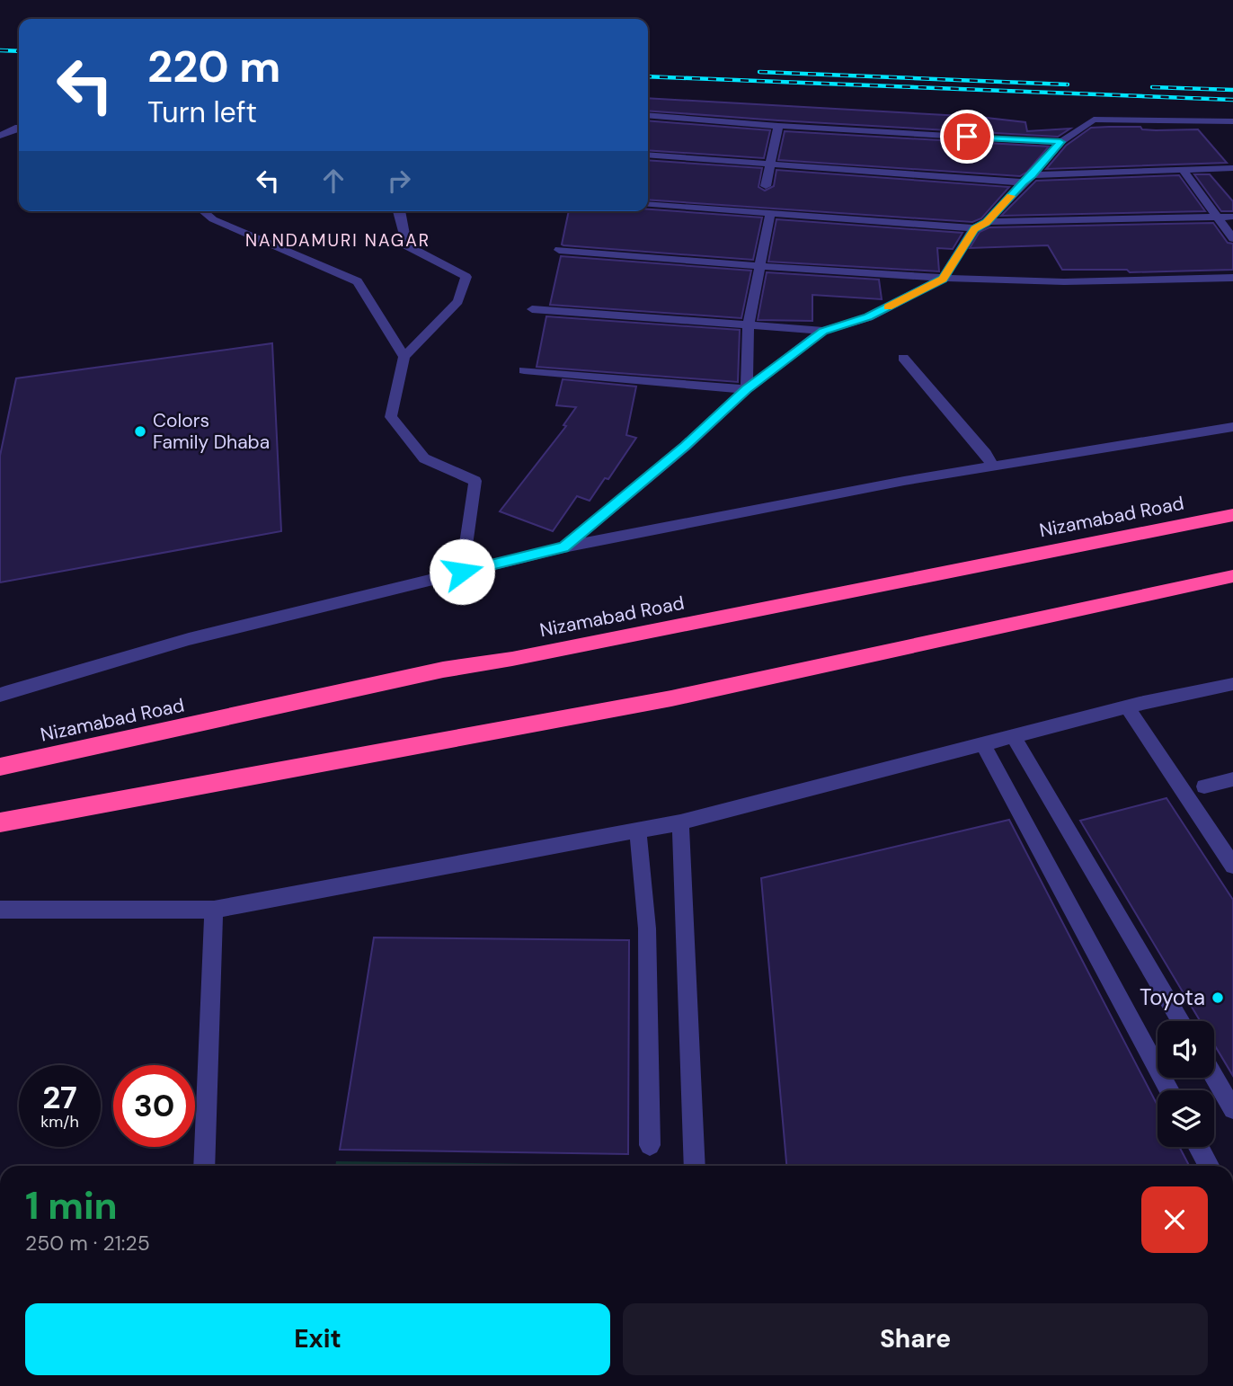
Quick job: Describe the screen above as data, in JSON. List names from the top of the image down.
{
  "streets": {
    "highway": ["Nizamabad Road"]
  },
  "districts": ["NANDAMURI NAGAR"],
  "places": ["Colors Family Dhaba", "Toyota"],
  "page": {
    "turn": ["220 m", "Turn left"],
    "speed": "27 km/h",
    "limit": "30",
    "heading": ["1 min", "250 m · 21:25"],
    "buttons": ["Exit", "Share"]
  }
}
